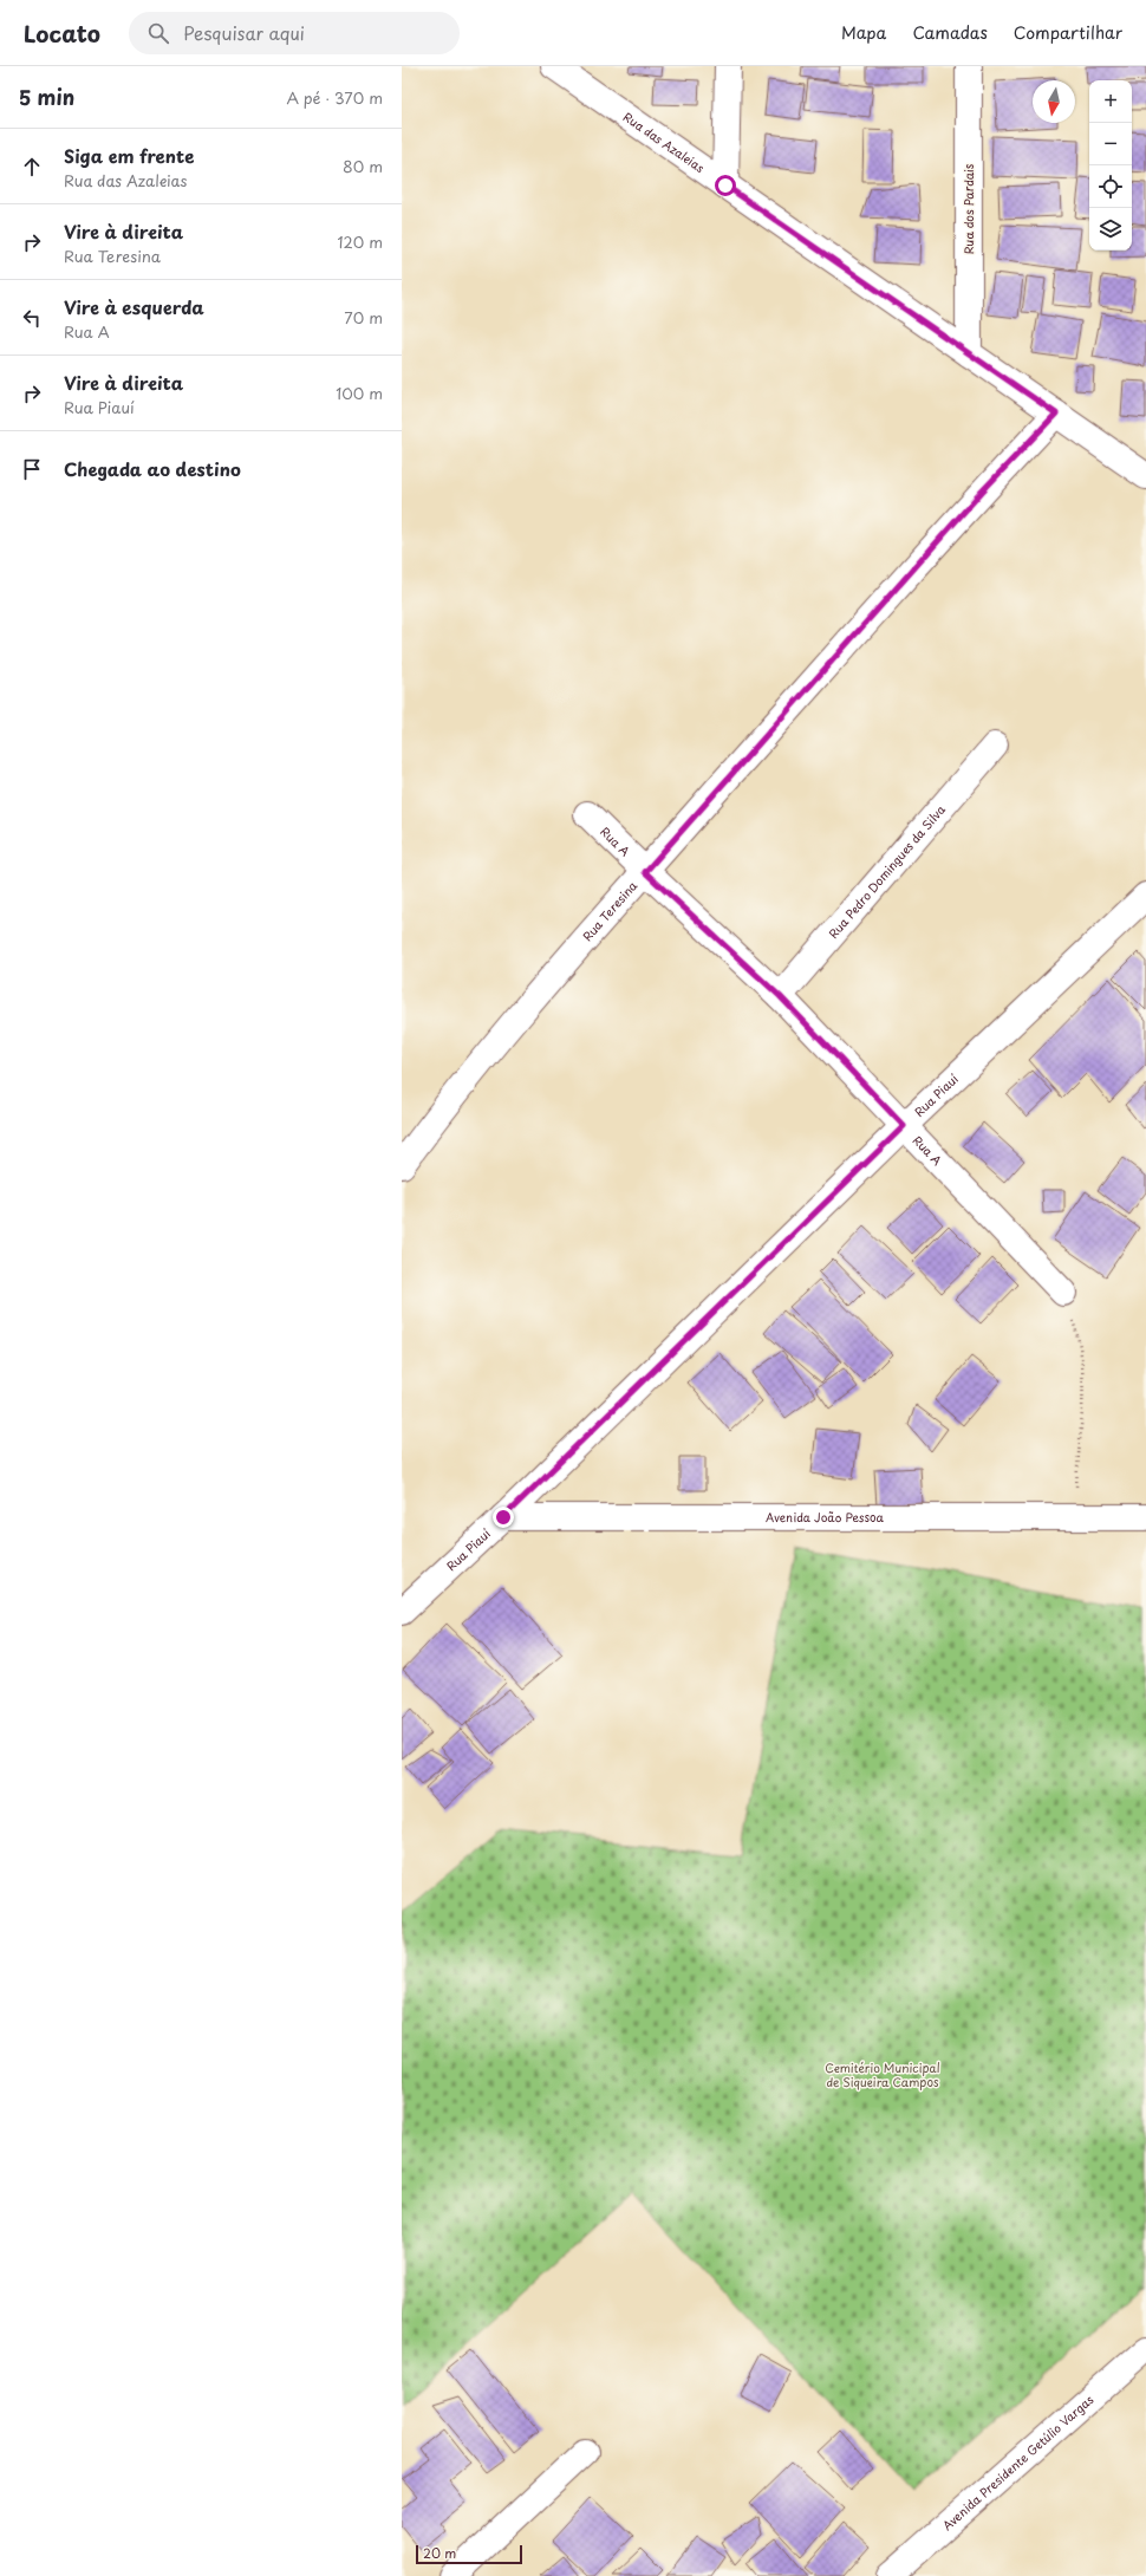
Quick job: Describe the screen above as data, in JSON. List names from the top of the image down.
{
  "streets": {
    "street": [
      "Rua das Azaleias",
      "Rua dos Pardais",
      "Rua A",
      "Rua Pedro Domingues da Silva",
      "Rua Teresina",
      "Rua Piauí",
      "Avenida João Pessoa",
      "Avenida Presidente Getúlio Vargas"
    ]
  },
  "crossings": [
    ["Rua das Azaleias", "Rua dos Pardais"],
    ["Rua das Azaleias", "Rua Teresina"],
    ["Rua A", "Rua Pedro Domingues da Silva"],
    ["Rua A", "Rua Teresina"],
    ["Rua A", "Rua Piauí"],
    ["Rua Piauí", "Avenida João Pessoa"]
  ],
  "parks": ["Cemitério Municipal de Siqueira Campos"],
  "scale_bar": "20 m",
  "north": "bottom",
  "page": {
    "header": "Locato",
    "search": "Pesquisar aqui",
    "nav": ["Mapa", "Camadas", "Compartilhar"],
    "heading": ["5 min", "A pé · 370 m"],
    "map_buttons": ["+", "−"],
    "list": [
      ["Siga em frente", "Rua das Azaleias", "80 m"],
      ["Vire à direita", "Rua Teresina", "120 m"],
      ["Vire à esquerda", "Rua A", "70 m"],
      ["Vire à direita", "Rua Piauí", "100 m"],
      "Chegada ao destino"
    ],
    "scale": "20 m"
  }
}
